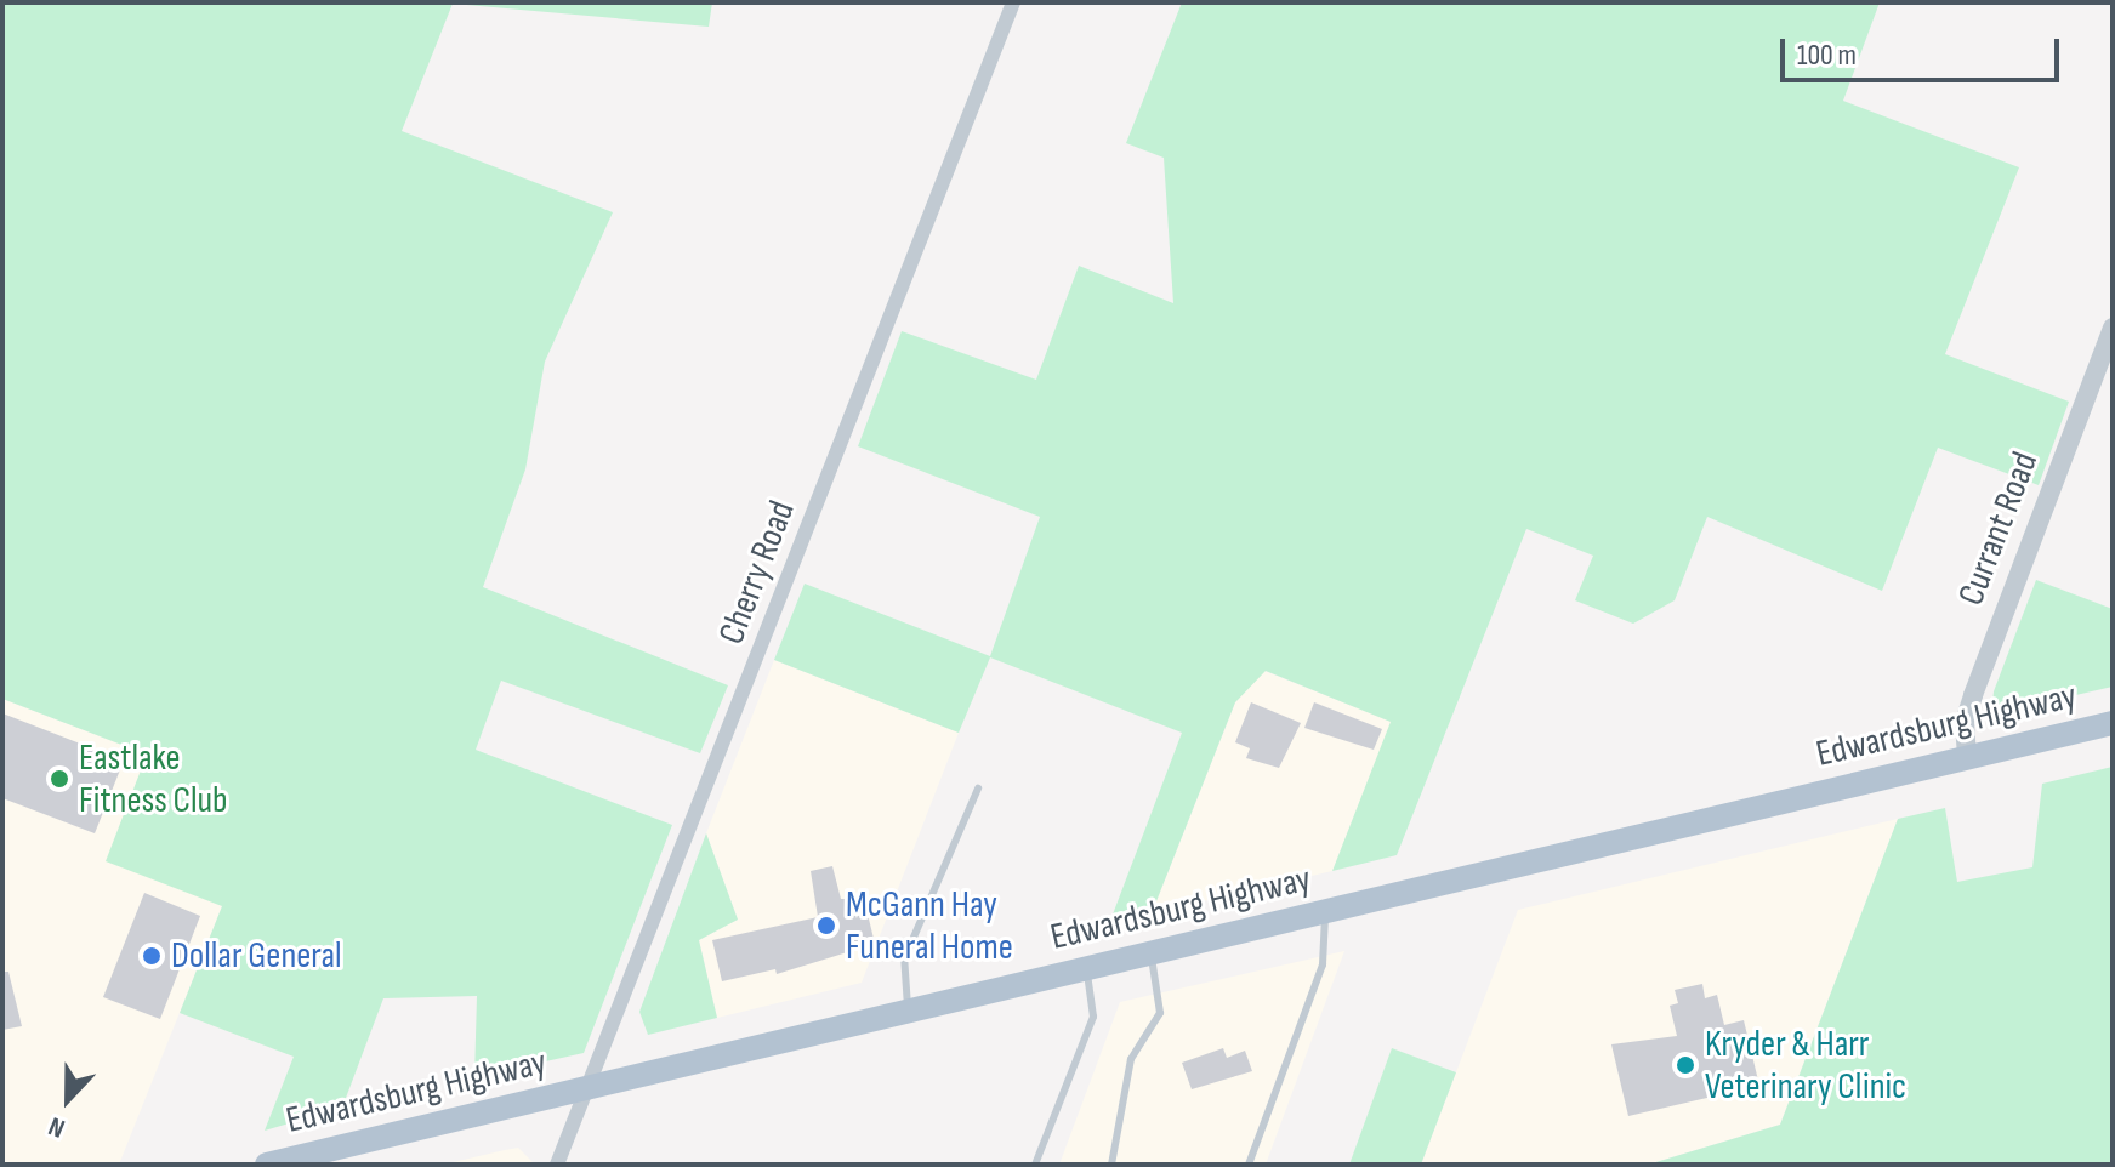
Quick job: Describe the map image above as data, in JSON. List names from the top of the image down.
{
  "streets": {
    "main road": ["Edwardsburg Highway"],
    "street": ["Currant Road", "Cherry Road"]
  },
  "crossings": [
    ["Currant Road", "Edwardsburg Highway"],
    ["Cherry Road", "Edwardsburg Highway"]
  ],
  "places": [
    "Eastlake Fitness Club",
    "McGann Hay Funeral Home",
    "Dollar General",
    "Kryder & Harr Veterinary Clinic"
  ],
  "scale_bar": "100 m",
  "north": "bottom"
}
